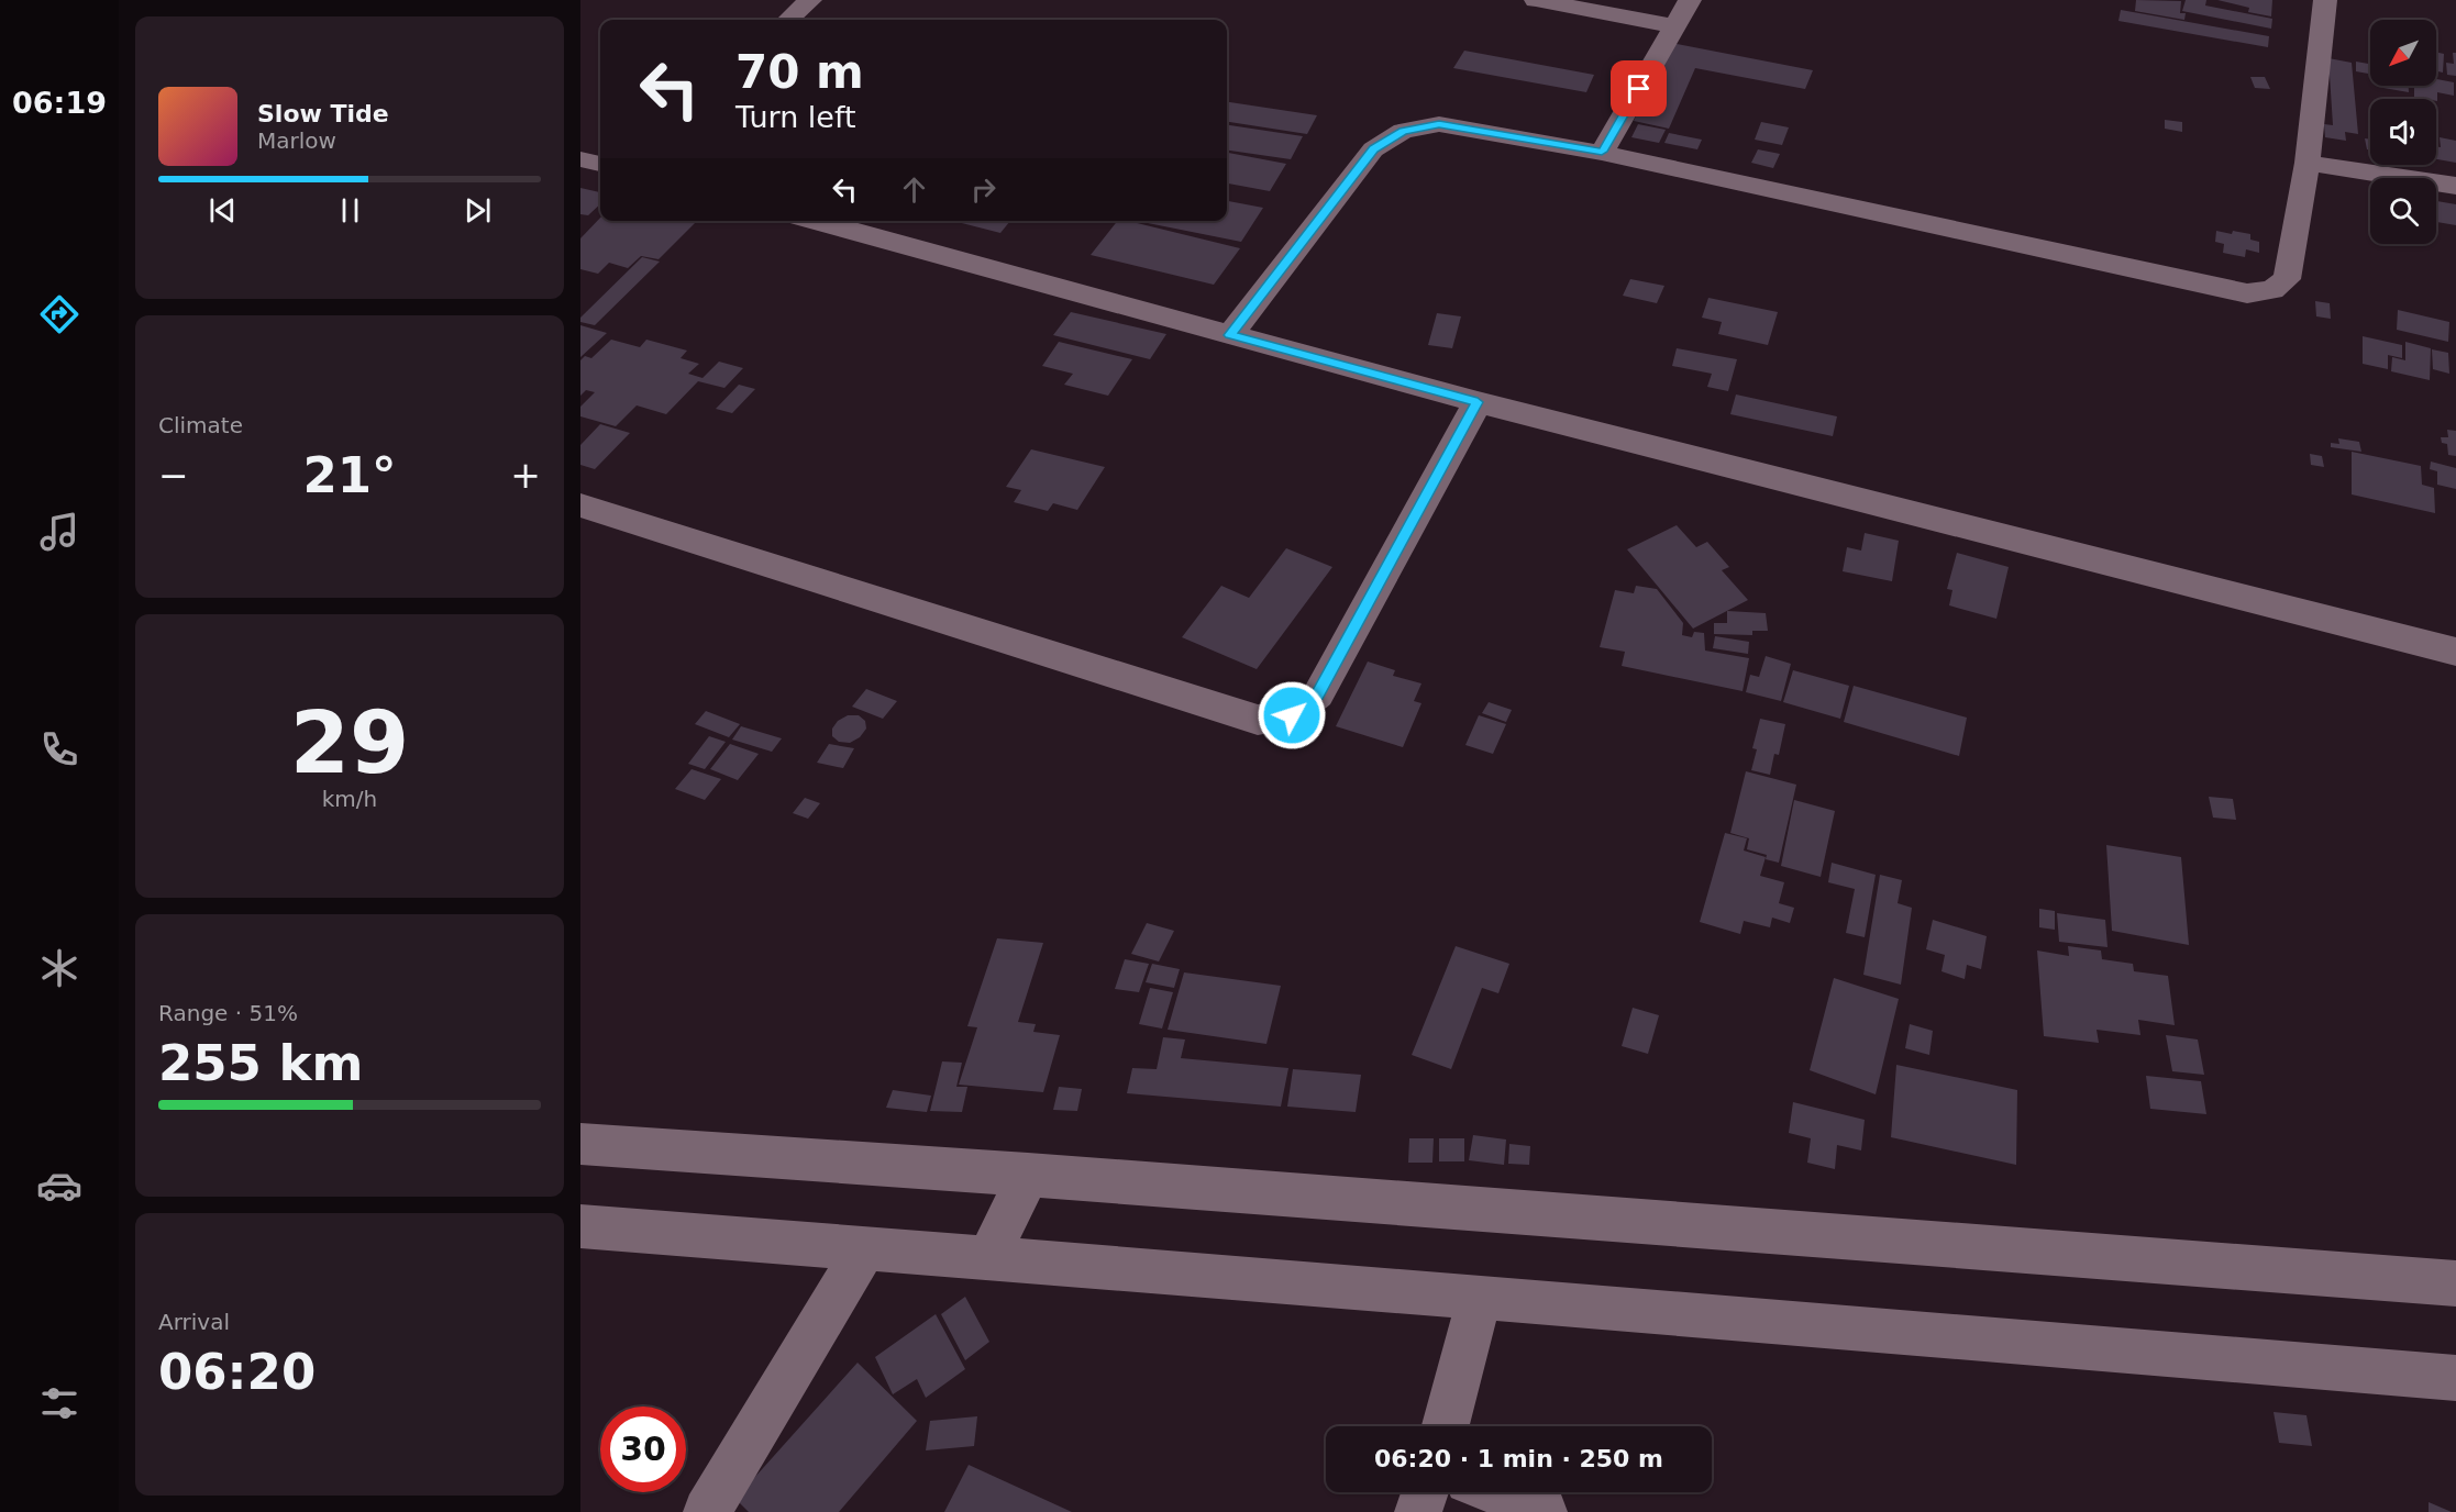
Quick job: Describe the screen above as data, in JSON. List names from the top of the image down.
{
  "north": "bottom left",
  "page": {
    "tabs": "06:19",
    "turn": ["70 m", "Turn left"],
    "song": ["Slow Tide", "Marlow"],
    "tile": [
      "Climate",
      ["29", "km/h"],
      ["Range · 51%", "255 km"],
      ["Arrival", "06:20"]
    ],
    "heat": ["−", "21°", "+"],
    "limit": "30",
    "trip": "06:20 · 1 min · 250 m"
  }
}
